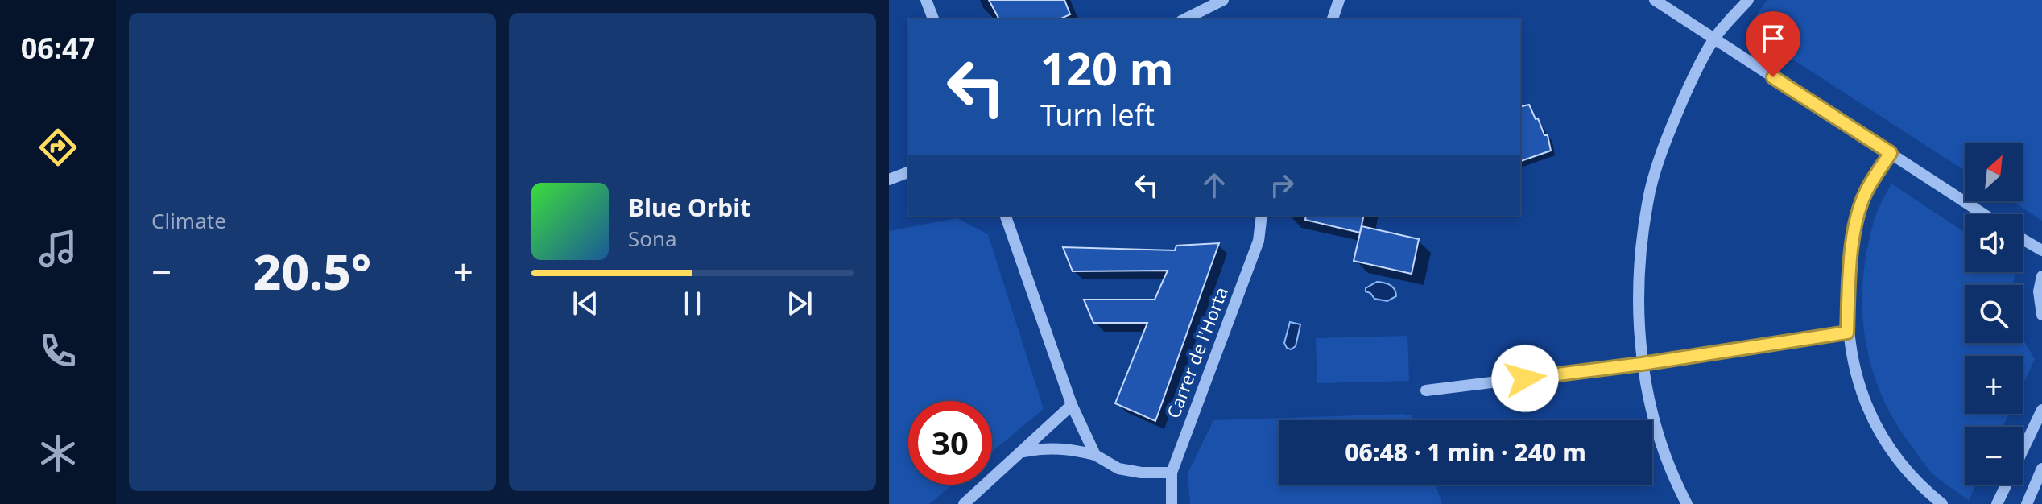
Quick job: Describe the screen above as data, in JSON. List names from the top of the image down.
{
  "streets": {
    "street": ["Carrer de l'Horta"]
  },
  "north": "top right",
  "page": {
    "tabs": "06:47",
    "tile": "Climate",
    "turn": ["120 m", "Turn left"],
    "map_buttons": ["+", "−"],
    "song": ["Blue Orbit", "Sona"],
    "heat": ["−", "20.5°", "+"],
    "limit": "30",
    "trip": "06:48 · 1 min · 240 m"
  }
}
